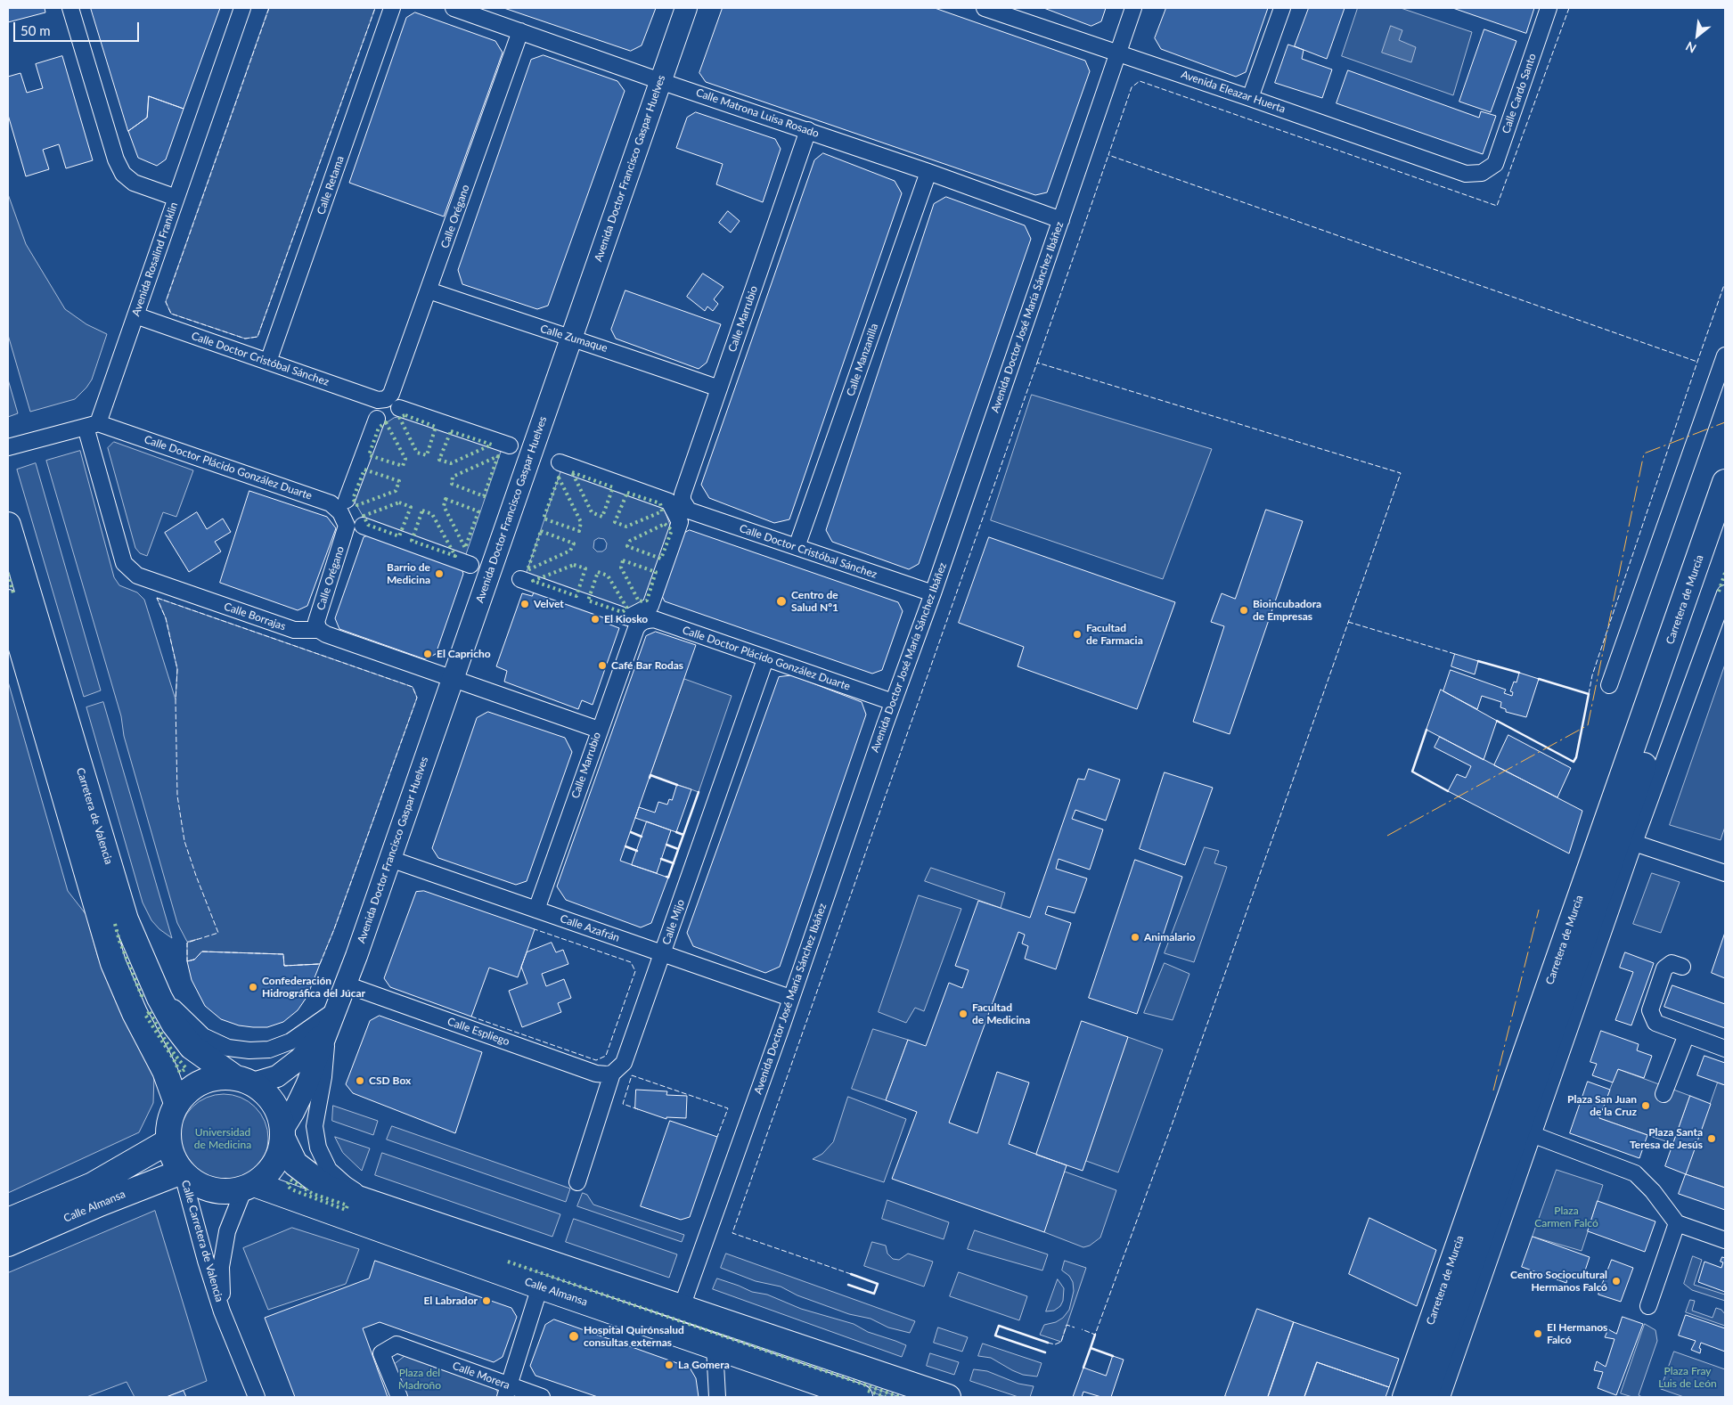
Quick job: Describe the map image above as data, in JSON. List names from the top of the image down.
{
  "streets": {
    "main road": ["Carretera de Murcia", "Carretera de Valencia", "Calle Almansa"],
    "street": [
      "Avenida Eleazar Huerta",
      "Calle Cardo Santo",
      "Calle Matrona Luisa Rosado",
      "Avenida Doctor Francisco Gaspar Huelves",
      "Calle Retama",
      "Calle Orégano",
      "Avenida Rosalind Franklin",
      "Avenida Doctor José María Sánchez Ibáñez",
      "Calle Marrubio",
      "Calle Zumaque",
      "Calle Doctor Cristóbal Sánchez",
      "Calle Manzanilla",
      "Calle Doctor Plácido González Duarte",
      "Calle Borrajas",
      "Calle Mijo",
      "Calle Azafrán",
      "Calle Espliego",
      "Calle Carretera de Valencia",
      "Calle Morera"
    ]
  },
  "crossings": [
    ["Avenida Eleazar Huerta", "Calle Cardo Santo"],
    ["Avenida Eleazar Huerta", "Avenida Doctor José María Sánchez Ibáñez"],
    ["Calle Matrona Luisa Rosado", "Avenida Doctor Francisco Gaspar Huelves"],
    ["Calle Matrona Luisa Rosado", "Calle Orégano"],
    ["Calle Matrona Luisa Rosado", "Avenida Doctor José María Sánchez Ibáñez"],
    ["Calle Matrona Luisa Rosado", "Calle Marrubio"],
    ["Calle Matrona Luisa Rosado", "Calle Manzanilla"],
    ["Avenida Doctor Francisco Gaspar Huelves", "Calle Zumaque"],
    ["Avenida Doctor Francisco Gaspar Huelves", "Calle Borrajas"],
    ["Avenida Doctor Francisco Gaspar Huelves", "Carretera de Valencia"],
    ["Avenida Doctor Francisco Gaspar Huelves", "Calle Azafrán"],
    ["Avenida Doctor Francisco Gaspar Huelves", "Calle Espliego"],
    ["Avenida Doctor Francisco Gaspar Huelves", "Calle Almansa"],
    ["Avenida Doctor Francisco Gaspar Huelves", "Calle Carretera de Valencia"],
    ["Calle Retama", "Calle Doctor Cristóbal Sánchez"],
    ["Calle Orégano", "Calle Zumaque"],
    ["Calle Orégano", "Calle Doctor Cristóbal Sánchez"],
    ["Calle Orégano", "Calle Doctor Plácido González Duarte"],
    ["Calle Orégano", "Calle Borrajas"],
    ["Avenida Rosalind Franklin", "Calle Doctor Cristóbal Sánchez"],
    ["Avenida Rosalind Franklin", "Calle Doctor Plácido González Duarte"],
    ["Avenida Rosalind Franklin", "Calle Borrajas"],
    ["Avenida Doctor José María Sánchez Ibáñez", "Calle Doctor Cristóbal Sánchez"],
    ["Avenida Doctor José María Sánchez Ibáñez", "Calle Doctor Plácido González Duarte"],
    ["Avenida Doctor José María Sánchez Ibáñez", "Calle Azafrán"],
    ["Calle Marrubio", "Calle Zumaque"],
    ["Calle Marrubio", "Calle Doctor Cristóbal Sánchez"],
    ["Calle Marrubio", "Calle Doctor Plácido González Duarte"],
    ["Calle Marrubio", "Calle Borrajas"],
    ["Calle Marrubio", "Calle Azafrán"],
    ["Calle Doctor Cristóbal Sánchez", "Calle Manzanilla"],
    ["Calle Doctor Plácido González Duarte", "Calle Borrajas"],
    ["Calle Doctor Plácido González Duarte", "Calle Mijo"],
    ["Carretera de Valencia", "Calle Almansa"],
    ["Carretera de Valencia", "Calle Carretera de Valencia"],
    ["Calle Mijo", "Calle Azafrán"],
    ["Calle Mijo", "Calle Espliego"],
    ["Calle Almansa", "Calle Carretera de Valencia"]
  ],
  "parks": [
    "Universidad de Medicina",
    "Plaza Carmen Falcó",
    "Plaza Fray Luis de León",
    "Plaza del Madroño"
  ],
  "places": [
    "Barrio de Medicina",
    "Centro de Salud Nº1",
    "Velvet",
    "Bioincubadora de Empresas",
    "El Kiosko",
    "Facultad de Farmacia",
    "El Capricho",
    "Café Bar Rodas",
    "Animalario",
    "Confederación Hidrográfica del Júcar",
    "Facultad de Medicina",
    "CSD Box",
    "Plaza San Juan de la Cruz",
    "Plaza Santa Teresa de Jesús",
    "Centro Sociocultural Hermanos Falcó",
    "El Labrador",
    "EI Hermanos Falcó",
    "Hospital Quirónsalud consultas externas",
    "La Gomera"
  ],
  "scale_bar": "50 m",
  "north": "bottom left"
}
